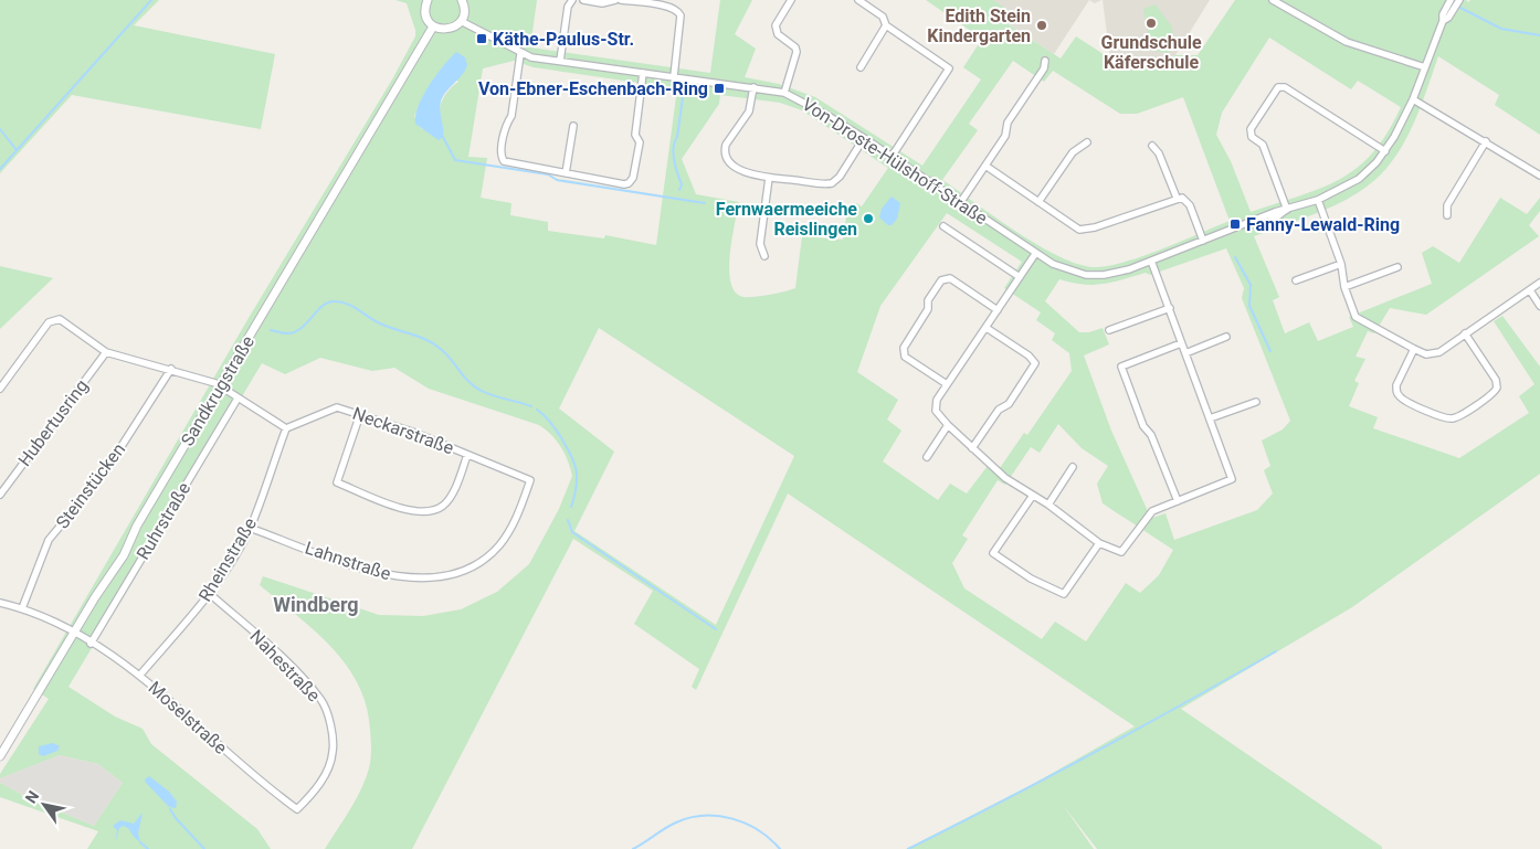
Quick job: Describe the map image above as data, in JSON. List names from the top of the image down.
{
  "streets": {
    "street": [
      "Von-Droste-Hülshoff-Straße",
      "Sandkrugstraße",
      "Hubertusring",
      "Neckarstraße",
      "Steinstücken",
      "Ruhrstraße",
      "Rheinstraße",
      "Lahnstraße",
      "Nahestraße",
      "Moselstraße"
    ]
  },
  "crossings": [
    ["Sandkrugstraße", "Moselstraße"],
    ["Neckarstraße", "Rheinstraße"],
    ["Neckarstraße", "Lahnstraße"],
    ["Steinstücken", "Moselstraße"],
    ["Ruhrstraße", "Moselstraße"],
    ["Rheinstraße", "Lahnstraße"],
    ["Rheinstraße", "Nahestraße"],
    ["Rheinstraße", "Moselstraße"],
    ["Nahestraße", "Moselstraße"]
  ],
  "districts": ["Windberg"],
  "places": {
    "other": ["Grundschule Käferschule", "Edith Stein Kindergarten", "Fernwaermeeiche Reislingen"],
    "transit": ["Käthe-Paulus-Str.", "Von-Ebner-Eschenbach-Ring", "Fanny-Lewald-Ring"]
  },
  "north": "top left"
}
